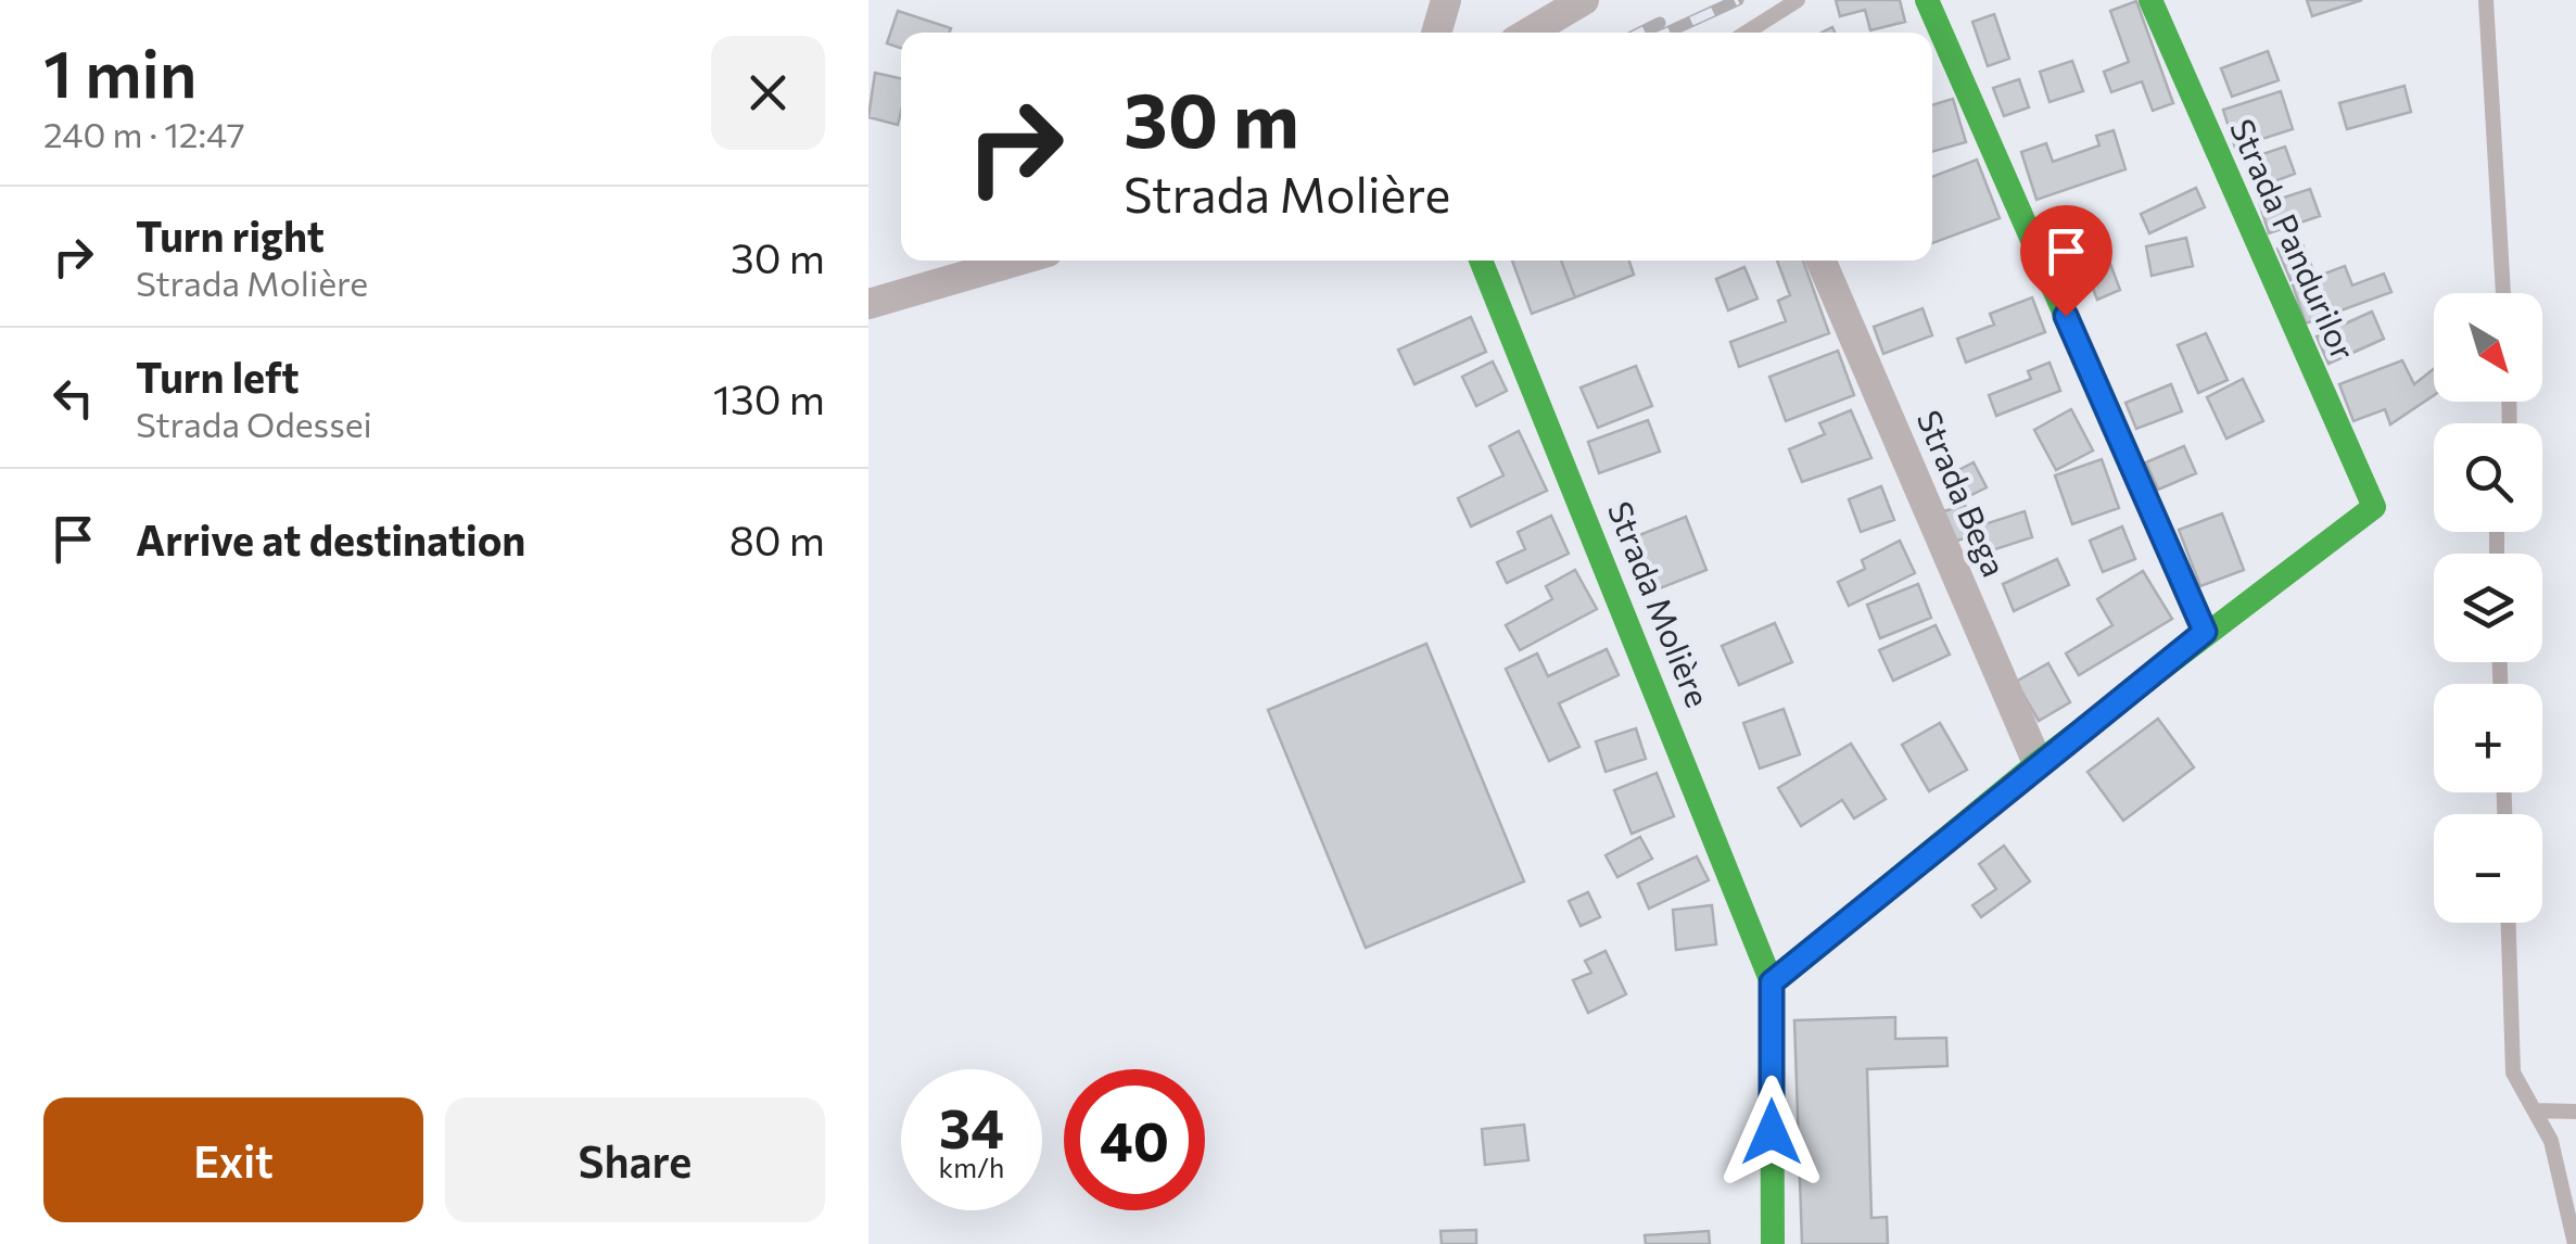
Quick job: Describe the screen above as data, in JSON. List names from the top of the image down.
{
  "streets": {
    "street": ["Strada Pandurilor", "Strada Bega", "Strada Molière"]
  },
  "north": "bottom right",
  "page": {
    "heading": ["1 min", "240 m · 12:47"],
    "turn": ["30 m", "Strada Molière"],
    "list": [
      {
        "name": "Turn right",
        "note": "Strada Molière",
        "value": "30 m"
      },
      {
        "name": "Turn left",
        "note": "Strada Odessei",
        "value": "130 m"
      },
      {
        "name": "Arrive at destination",
        "value": "80 m"
      }
    ],
    "map_buttons": ["+", "−"],
    "speed": "34 km/h",
    "limit": "40",
    "buttons": ["Exit", "Share"]
  }
}
